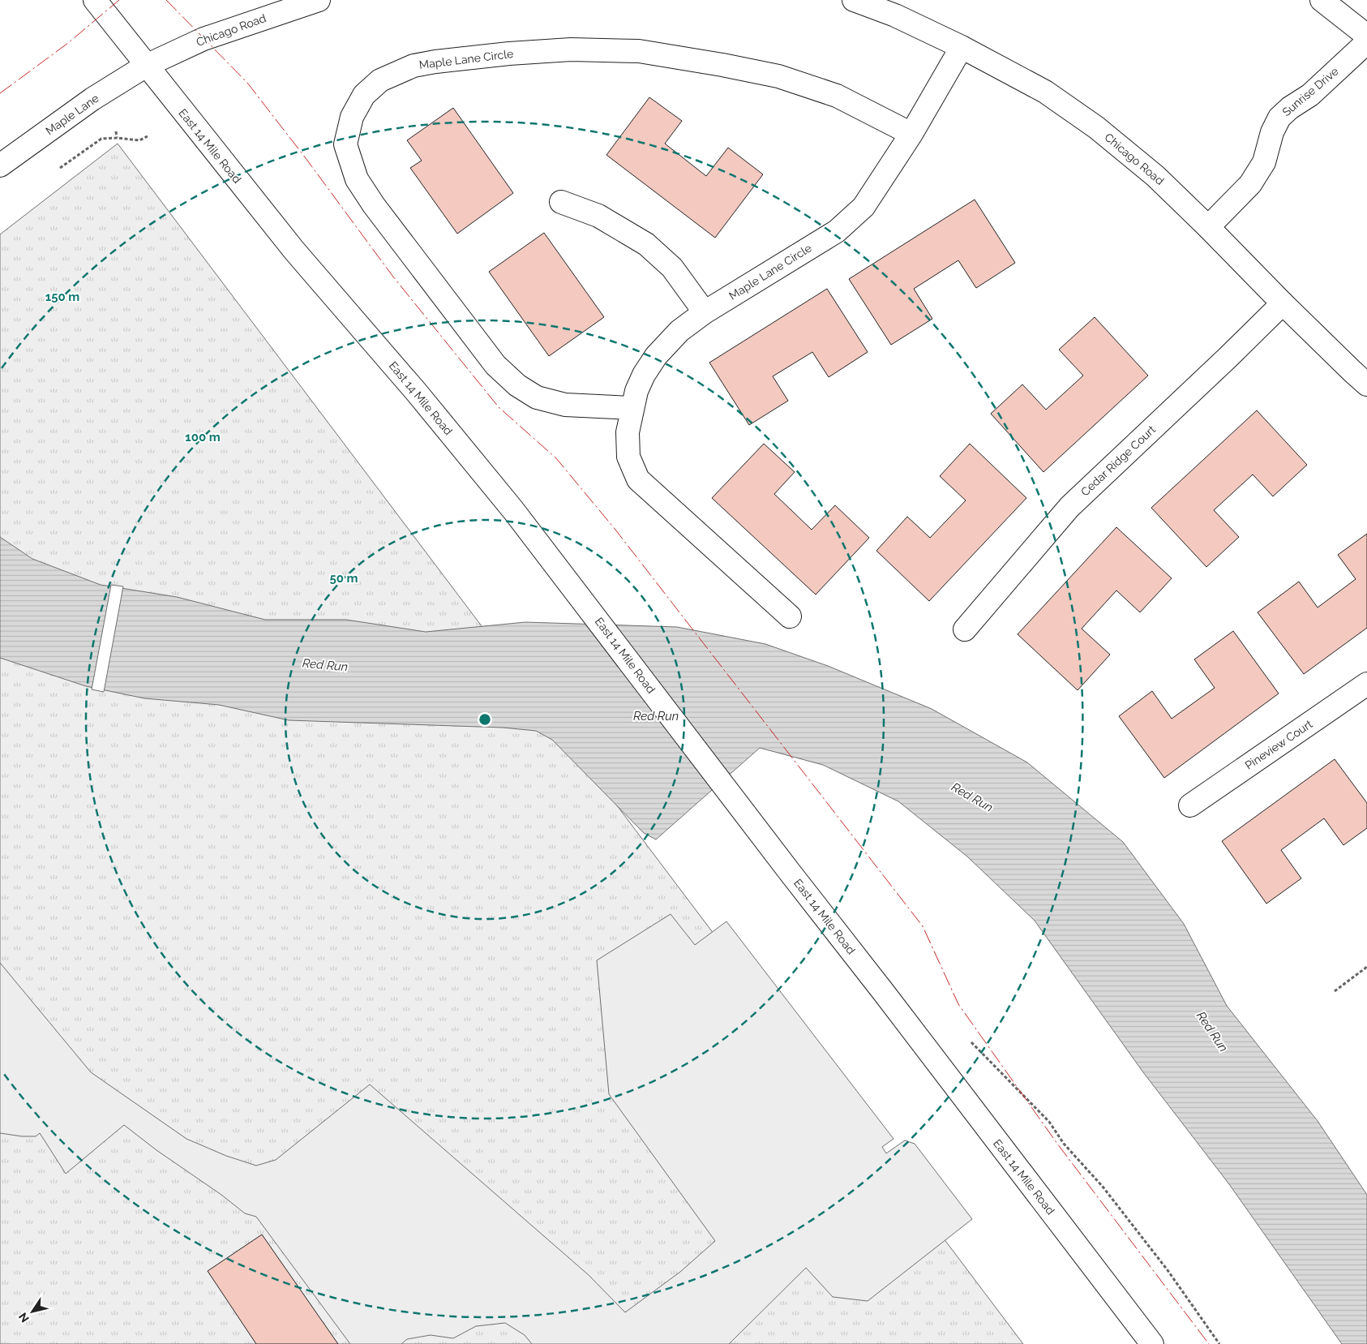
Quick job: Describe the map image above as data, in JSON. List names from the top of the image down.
{
  "streets": {
    "street": [
      "Chicago Road",
      "Maple Lane Circle",
      "Sunrise Drive",
      "Maple Lane",
      "East 14 Mile Road",
      "Cedar Ridge Court",
      "Pineview Court"
    ]
  },
  "crossings": [
    ["Chicago Road", "Maple Lane Circle"],
    ["Chicago Road", "Sunrise Drive"],
    ["Chicago Road", "Maple Lane"],
    ["Chicago Road", "East 14 Mile Road"],
    ["Chicago Road", "Cedar Ridge Court"],
    ["Maple Lane", "East 14 Mile Road"]
  ],
  "water": ["Red Run"],
  "north": "bottom left",
  "rings": ["150 m", "100 m", "50 m"]
}
